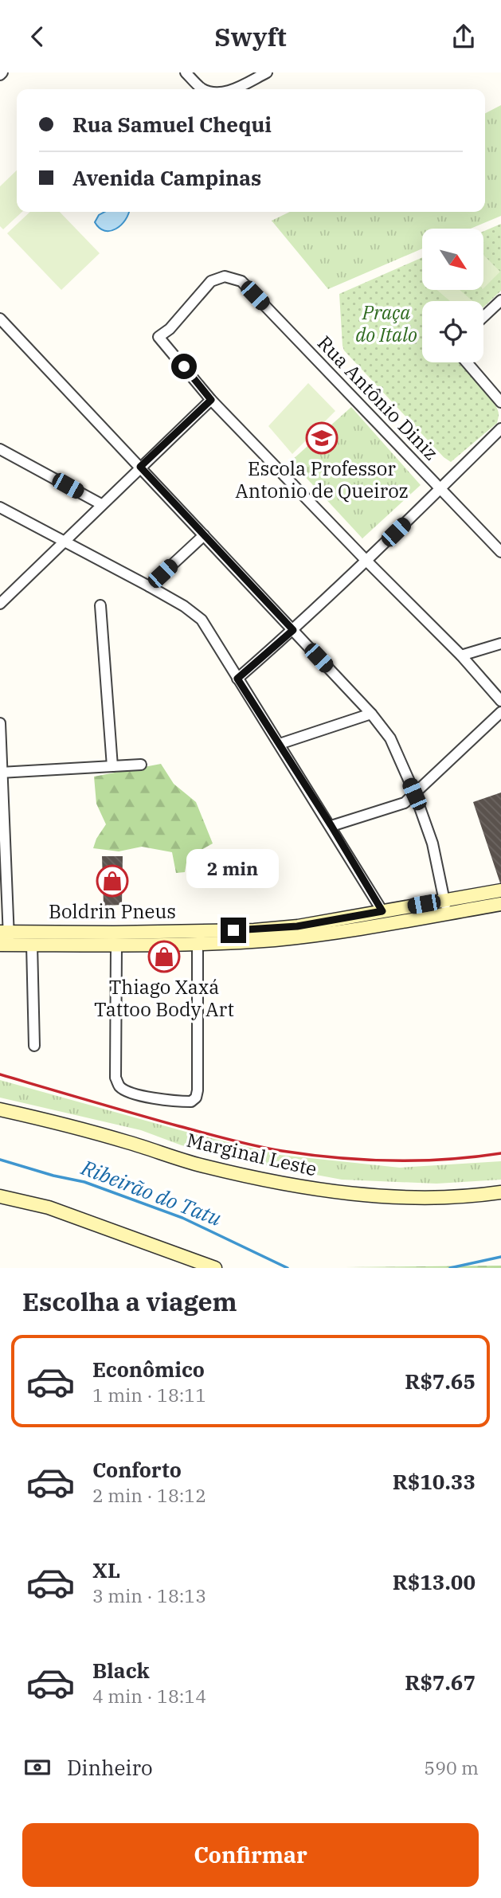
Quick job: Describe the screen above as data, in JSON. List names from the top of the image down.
{
  "streets": {
    "main road": ["Marginal Leste"],
    "street": ["Rua Antônio Diniz"]
  },
  "water": ["Ribeirão do Tatu"],
  "parks": ["Praça do Italo"],
  "places": {
    "school or university": ["Escola Professor Antonio de Queiroz"],
    "shop": ["Boldrin Pneus", "Thiago Xaxá Tattoo Body Art"]
  },
  "north": "bottom right",
  "page": {
    "header": "Swyft",
    "banner": ["Rua Samuel Chequi", "Avenida Campinas"],
    "bubble": "2 min",
    "heading": "Escolha a viagem",
    "list": [
      {
        "name": "Econômico",
        "note": "1 min · 18:11",
        "value": "R$7.65"
      },
      {
        "name": "Conforto",
        "note": "2 min · 18:12",
        "value": "R$10.33"
      },
      {
        "name": "XL",
        "note": "3 min · 18:13",
        "value": "R$13.00"
      },
      {
        "name": "Black",
        "note": "4 min · 18:14",
        "value": "R$7.67"
      }
    ],
    "pay": ["Dinheiro", "590 m"],
    "buttons": "Confirmar"
  }
}
